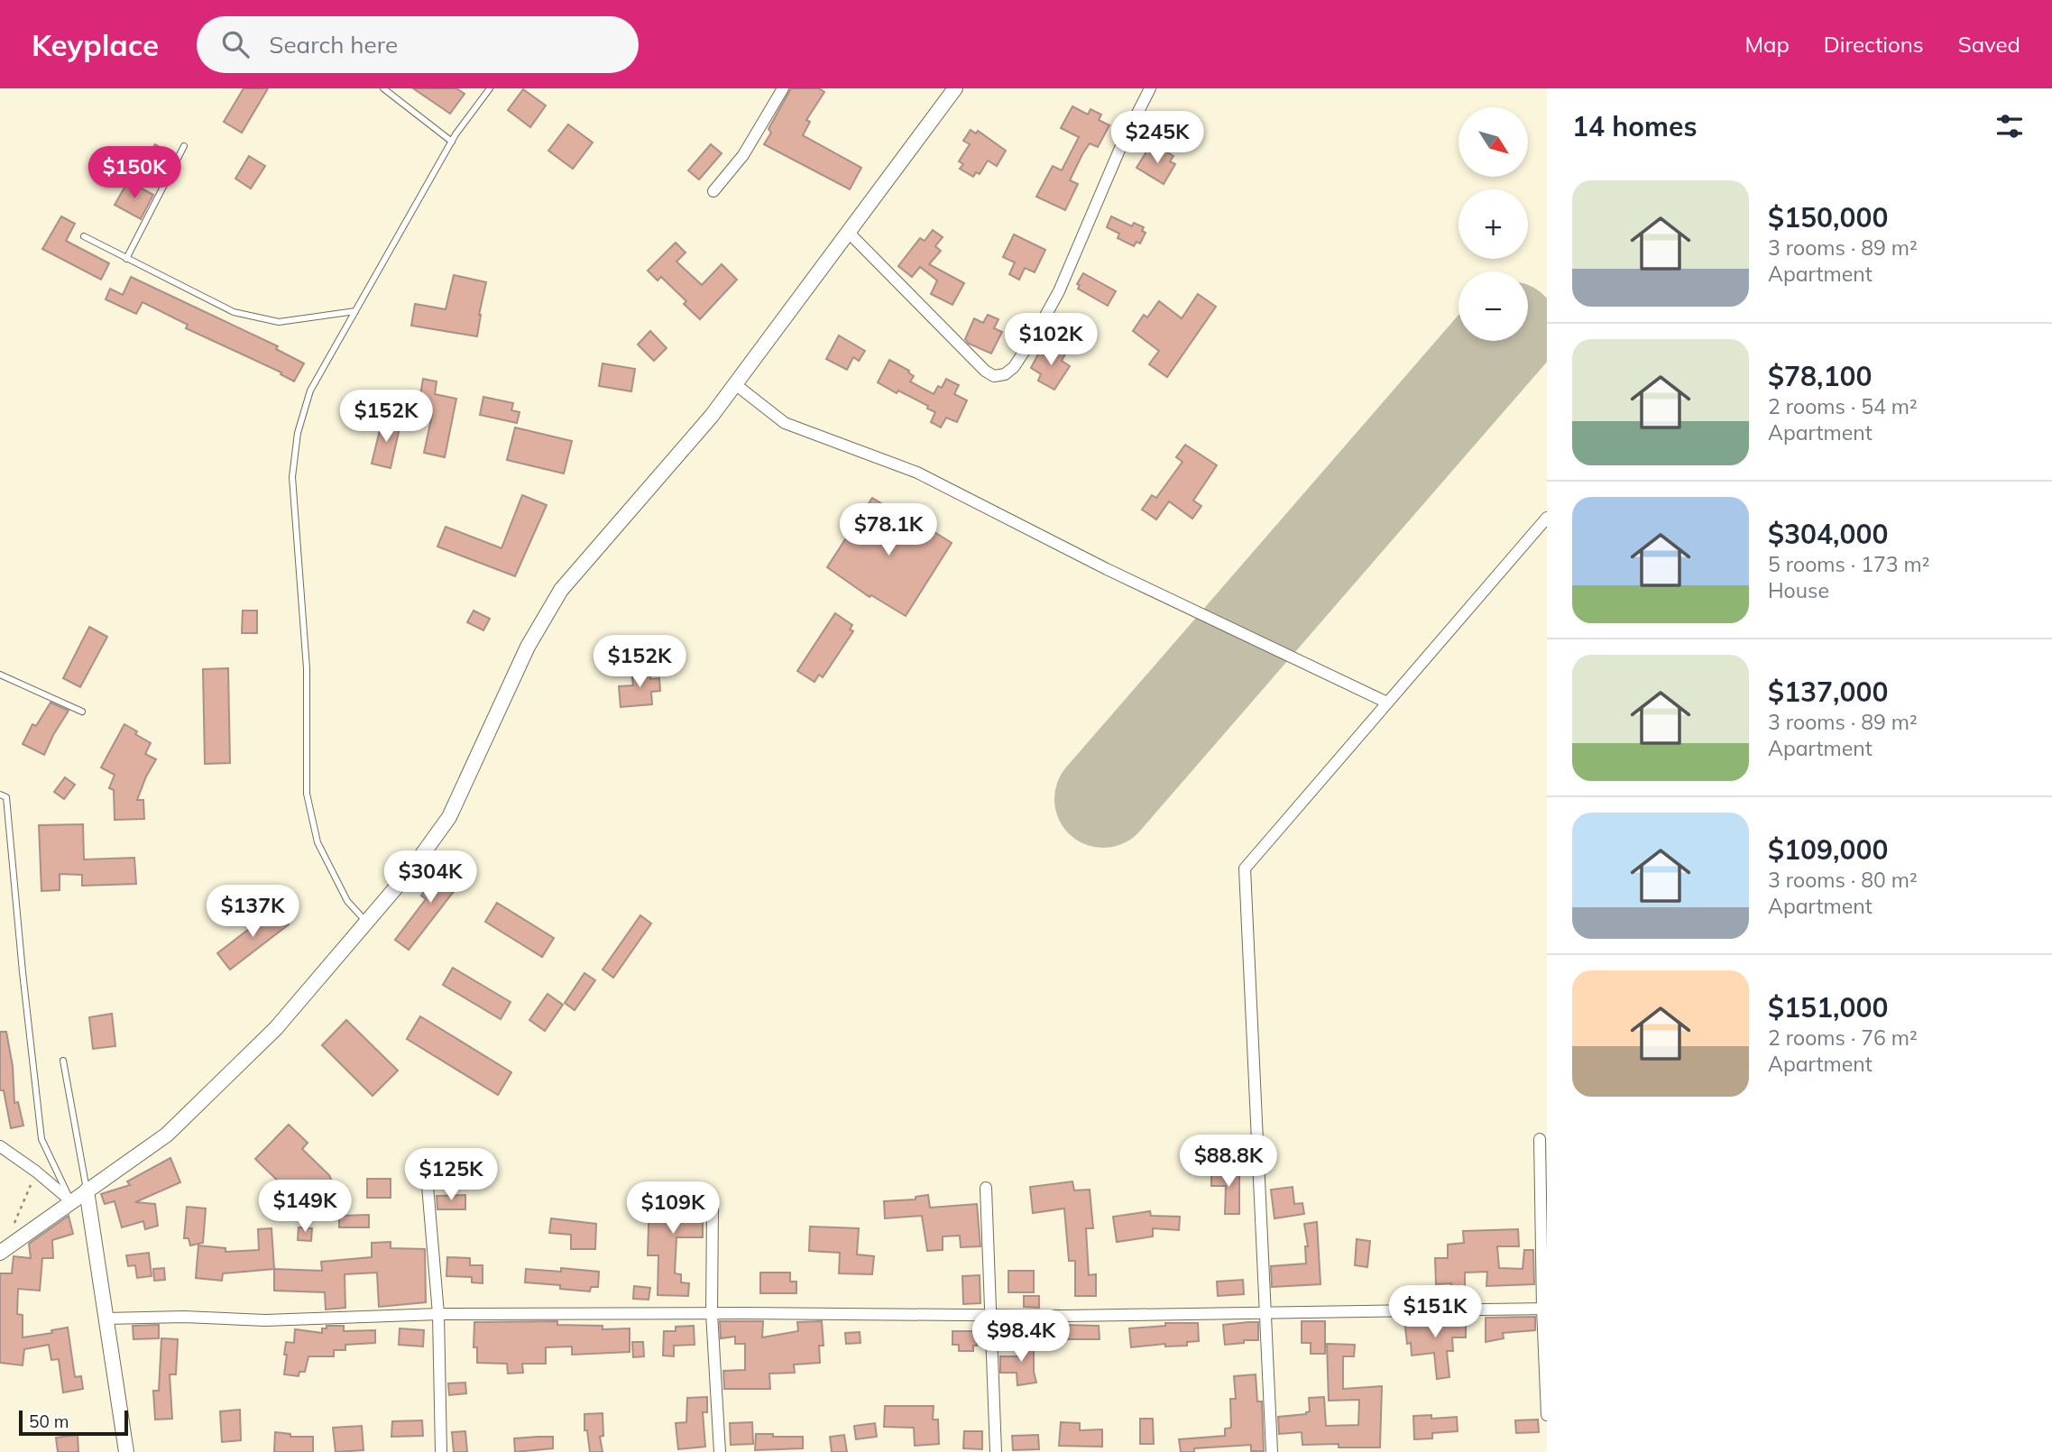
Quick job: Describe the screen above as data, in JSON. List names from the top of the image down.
{
  "scale_bar": "50 m",
  "north": "bottom right",
  "page": {
    "header": "Keyplace",
    "search": "Search here",
    "nav": ["Map", "Directions", "Saved"],
    "heading": "14 homes",
    "map_buttons": ["+", "−"],
    "price": [
      "$245K",
      "$150K",
      "$102K",
      "$152K",
      "$78.1K",
      "$152K",
      "$304K",
      "$137K",
      "$88.8K",
      "$125K",
      "$149K",
      "$109K",
      "$151K",
      "$98.4K"
    ],
    "list": [
      {
        "name": "$150,000",
        "note": "3 rooms · 89 m² · Apartment"
      },
      {
        "name": "$78,100",
        "note": "2 rooms · 54 m² · Apartment"
      },
      {
        "name": "$304,000",
        "note": "5 rooms · 173 m² · House"
      },
      {
        "name": "$137,000",
        "note": "3 rooms · 89 m² · Apartment"
      },
      {
        "name": "$109,000",
        "note": "3 rooms · 80 m² · Apartment"
      },
      {
        "name": "$151,000",
        "note": "2 rooms · 76 m² · Apartment"
      }
    ],
    "scale": "50 m"
  }
}
